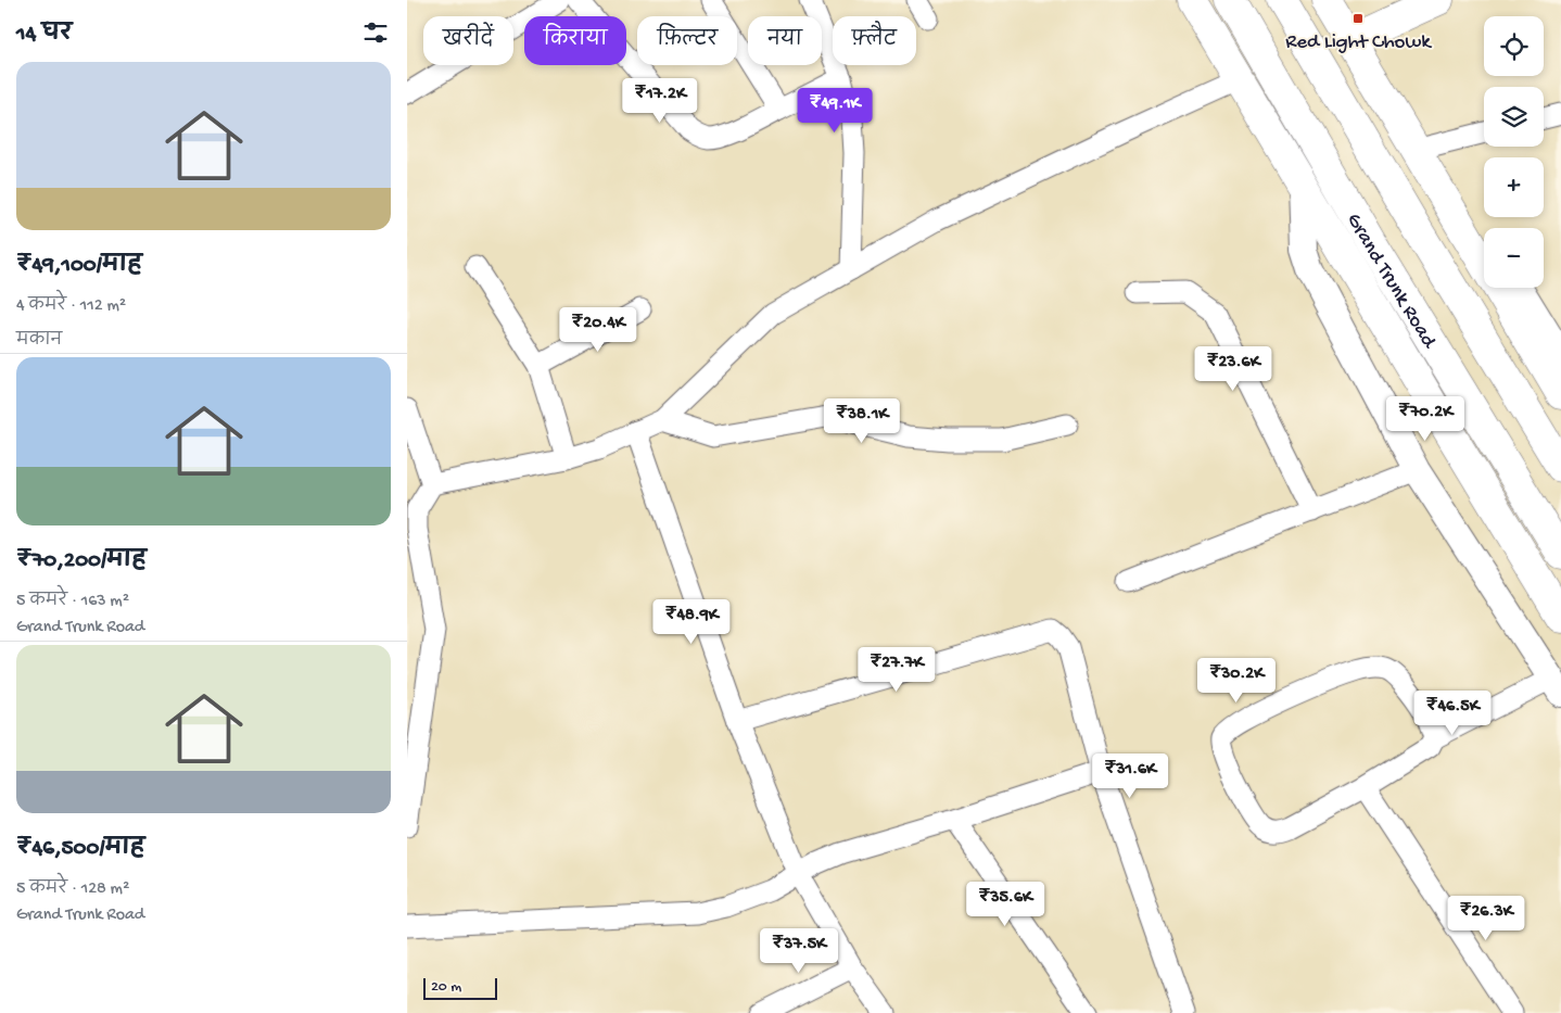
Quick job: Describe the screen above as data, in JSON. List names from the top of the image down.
{
  "streets": {
    "main road": ["Grand Trunk Road"]
  },
  "places": {
    "transit": ["Red Light Chowk"]
  },
  "scale_bar": "20 m",
  "page": {
    "heading": "14 घर",
    "map_buttons": ["+", "−"],
    "chip": [
      "खरीदें",
      "किराया",
      "फ़िल्टर",
      "नया",
      "फ़्लैट"
    ],
    "list": [
      {
        "name": "₹49,100/माह",
        "note": "4 कमरे · 112 m² · मकान"
      },
      {
        "name": "₹70,200/माह",
        "note": "5 कमरे · 163 m² · Grand Trunk Road"
      },
      {
        "name": "₹46,500/माह",
        "note": "5 कमरे · 128 m² · Grand Trunk Road"
      }
    ],
    "price": [
      "₹17.2K",
      "₹49.1K",
      "₹20.4K",
      "₹23.6K",
      "₹70.2K",
      "₹38.1K",
      "₹48.9K",
      "₹27.7K",
      "₹30.2K",
      "₹46.5K",
      "₹31.6K",
      "₹35.6K",
      "₹26.3K",
      "₹37.5K"
    ],
    "scale": "20 m"
  }
}
